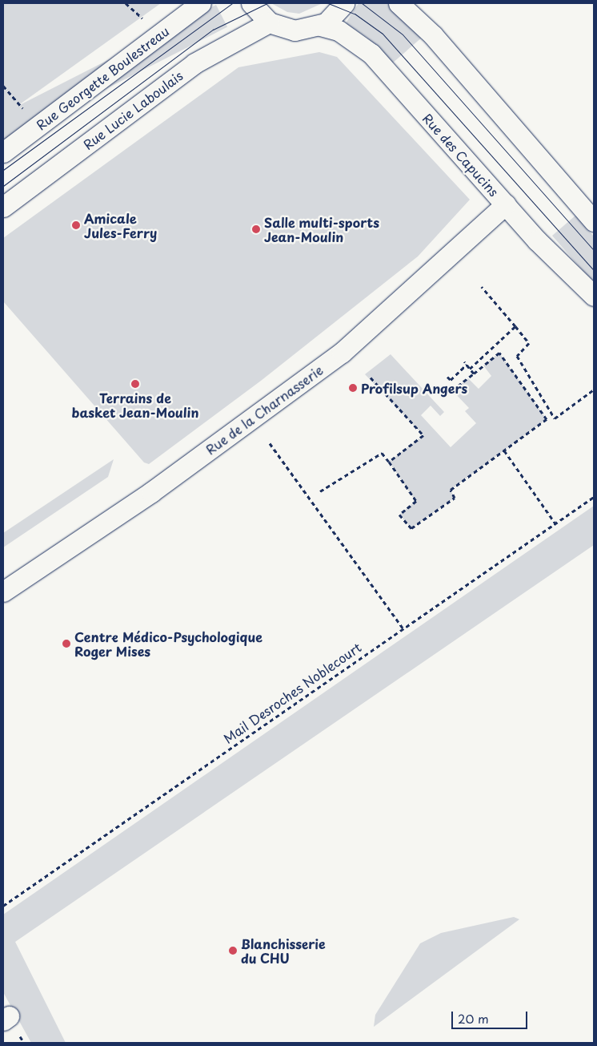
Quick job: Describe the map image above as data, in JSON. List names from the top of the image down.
{
  "streets": {
    "street": [
      "Rue Georgette Boulestreau",
      "Rue Lucie Laboulais",
      "Rue des Capucins",
      "Rue de la Charnasserie"
    ],
    "path": ["Mail Desroches Noblecourt"]
  },
  "crossings": [
    ["Rue Lucie Laboulais", "Rue des Capucins"],
    ["Rue des Capucins", "Rue de la Charnasserie"]
  ],
  "places": [
    "Amicale Jules-Ferry",
    "Salle multi-sports Jean-Moulin",
    "Terrains de basket Jean-Moulin",
    "Profilsup Angers",
    "Centre Médico-Psychologique Roger Mises",
    "Blanchisserie du CHU"
  ],
  "scale_bar": "20 m"
}
